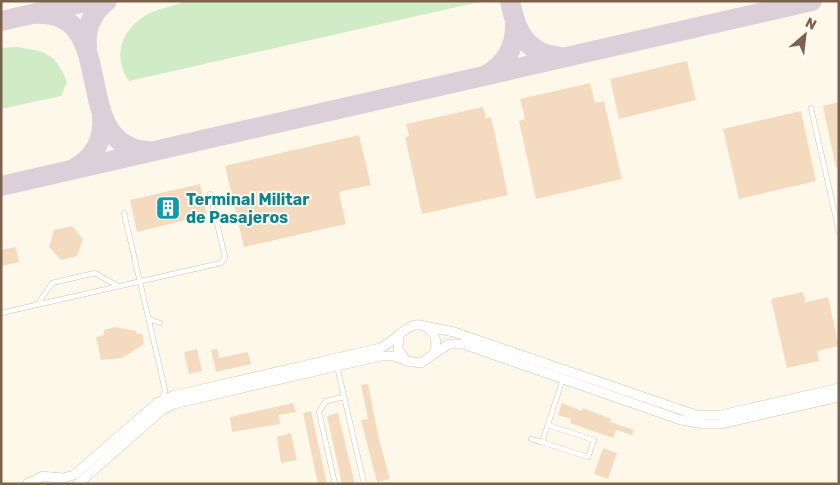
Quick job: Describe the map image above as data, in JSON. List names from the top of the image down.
{
  "places": {
    "building": ["Terminal Militar de Pasajeros"]
  },
  "north": "top right"
}
